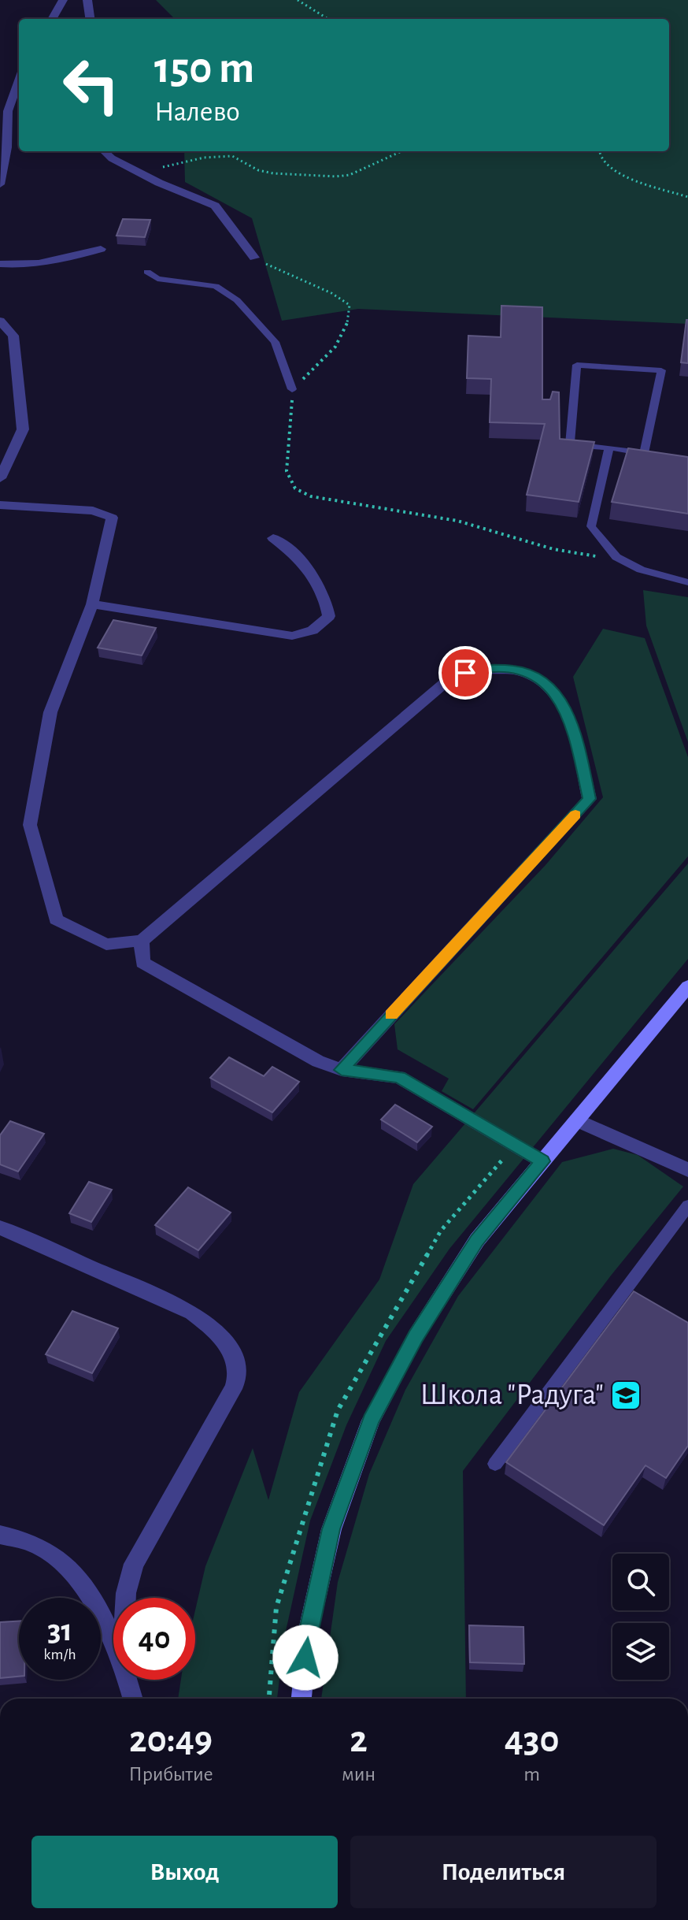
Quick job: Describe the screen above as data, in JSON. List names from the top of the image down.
{
  "places": {
    "school or university": ["Школа \"Радуга\""]
  },
  "page": {
    "turn": ["150 m", "Налево"],
    "speed": "31 km/h",
    "limit": "40",
    "eta": [
      "20:49",
      "Прибытие",
      "2",
      "мин",
      "430",
      "m"
    ],
    "buttons": ["Выход", "Поделиться"]
  }
}
